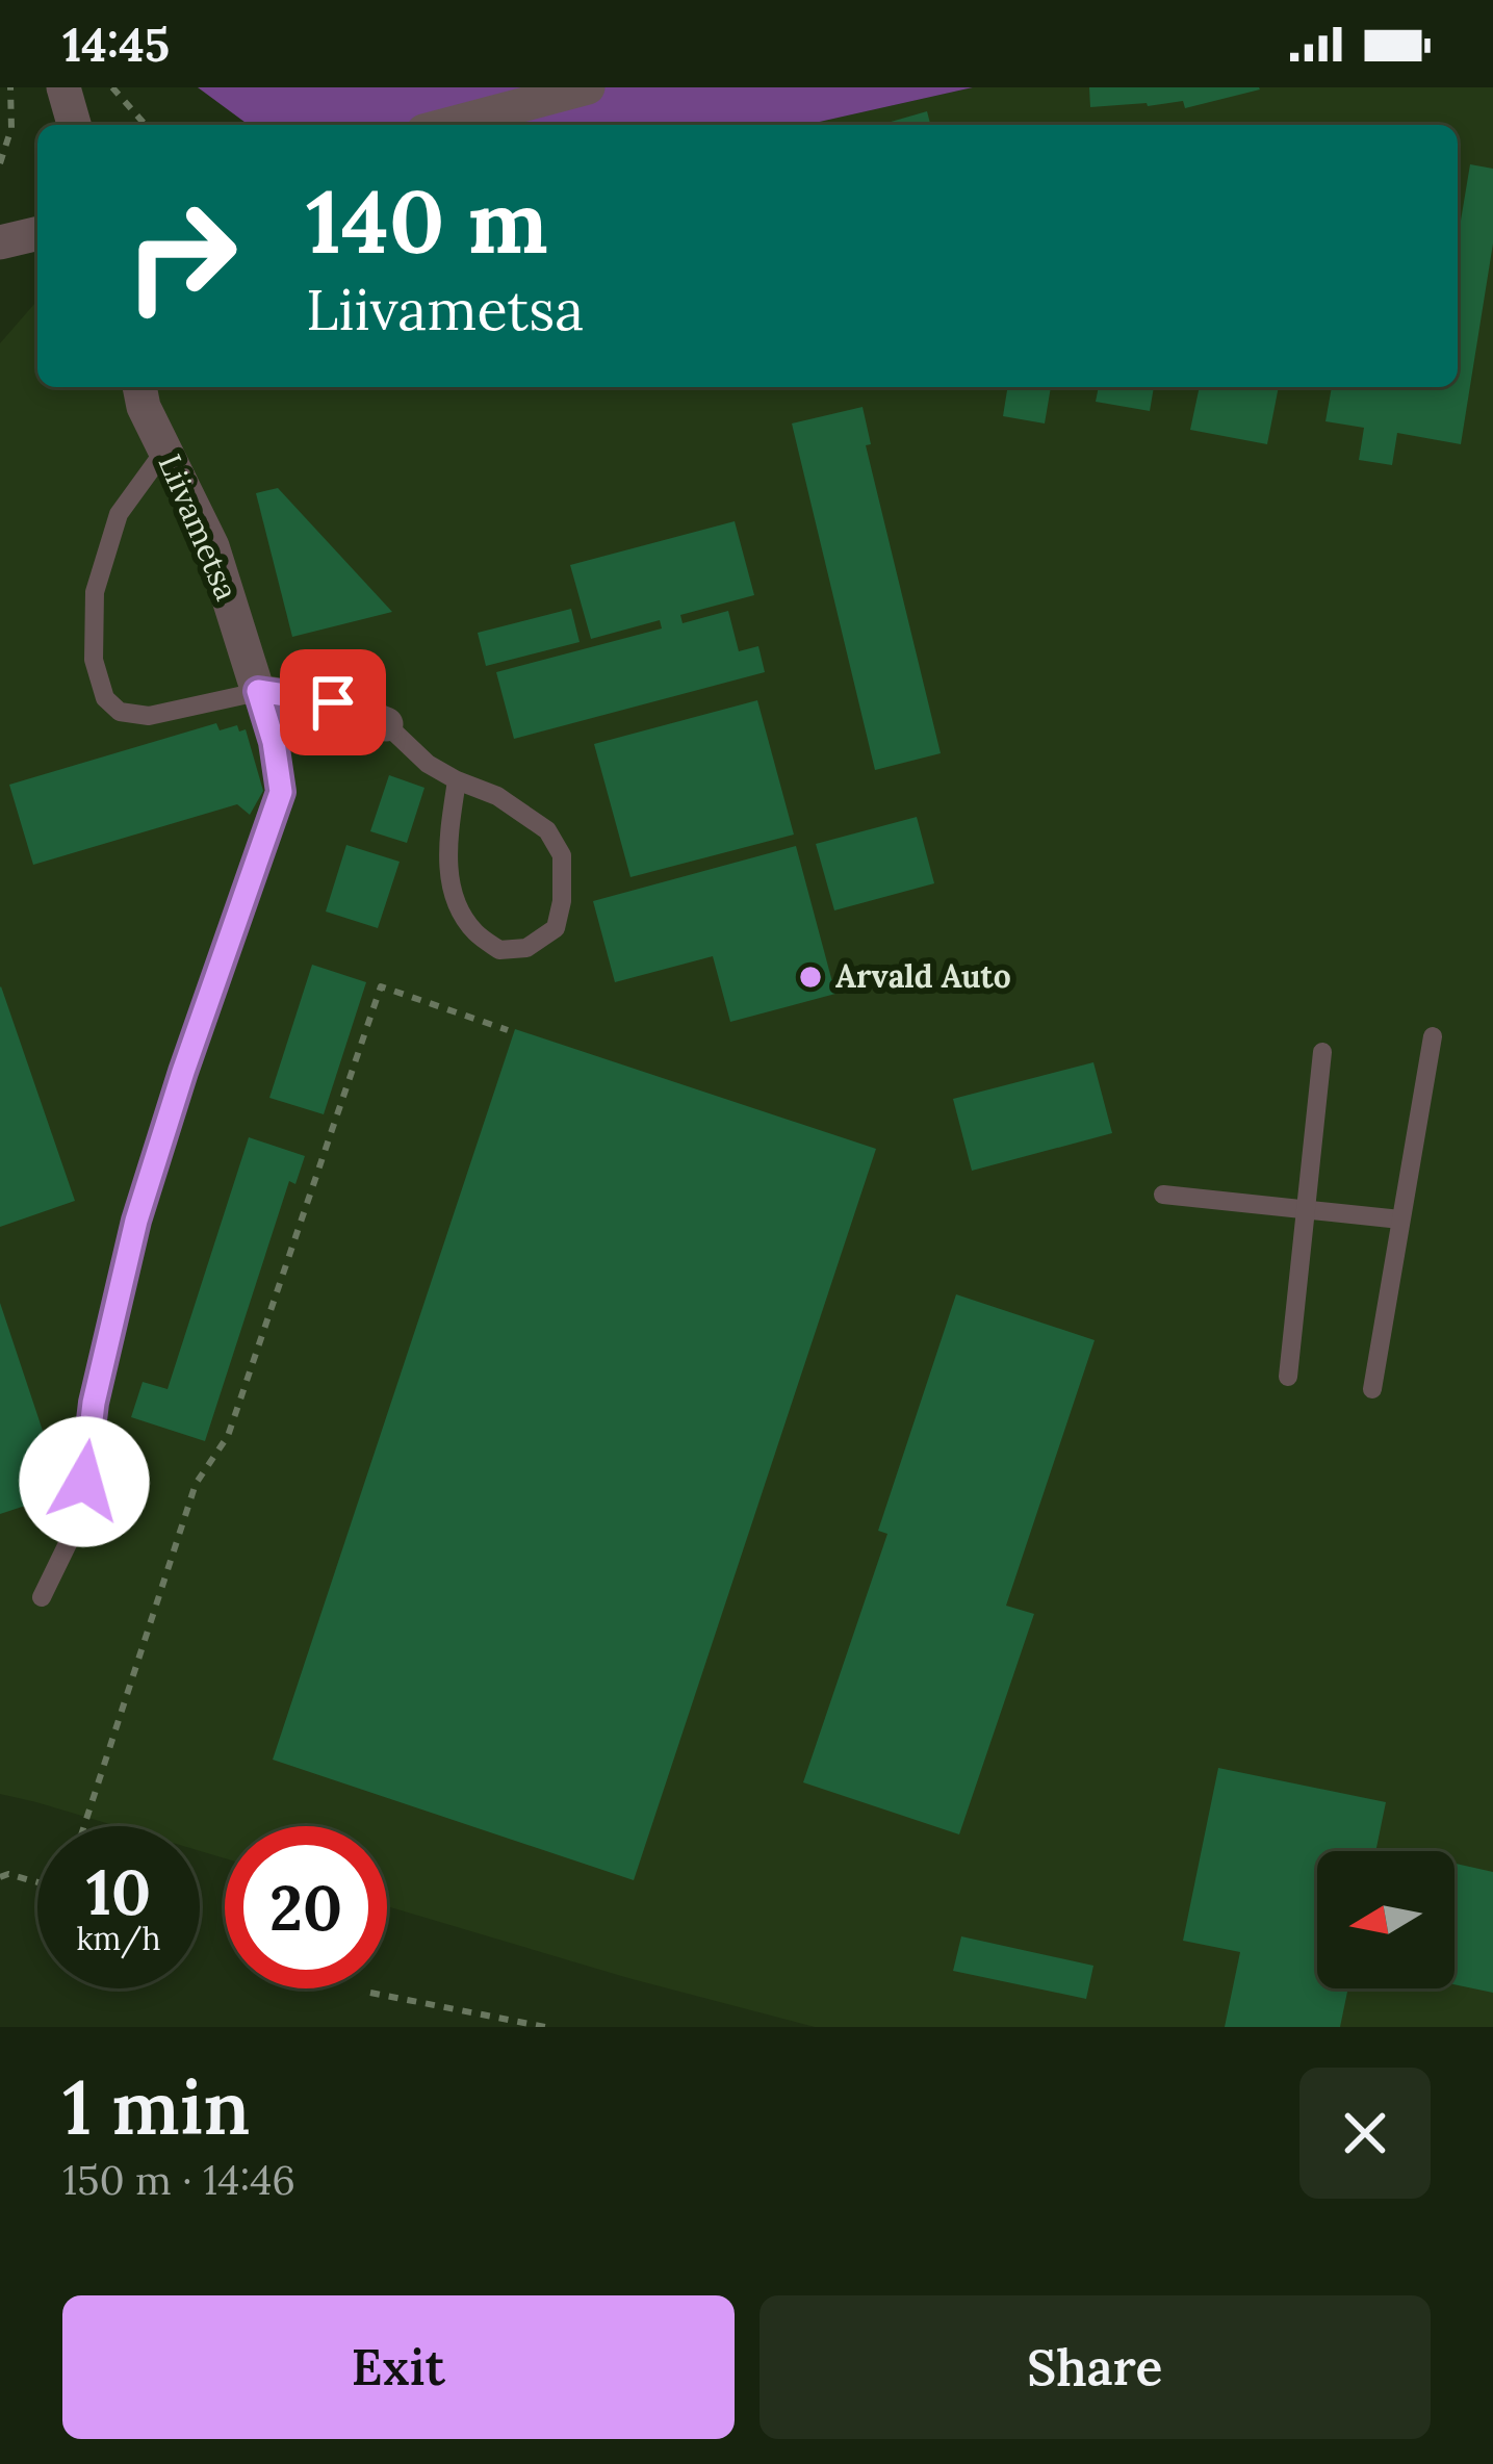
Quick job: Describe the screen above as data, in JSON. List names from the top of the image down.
{
  "streets": {
    "street": ["Liivametsa"]
  },
  "places": ["Arvald Auto"],
  "north": "left",
  "page": {
    "status": "14:45",
    "turn": ["140 m", "Liivametsa"],
    "speed": "10 km/h",
    "limit": "20",
    "heading": ["1 min", "150 m · 14:46"],
    "buttons": ["Exit", "Share"]
  }
}
